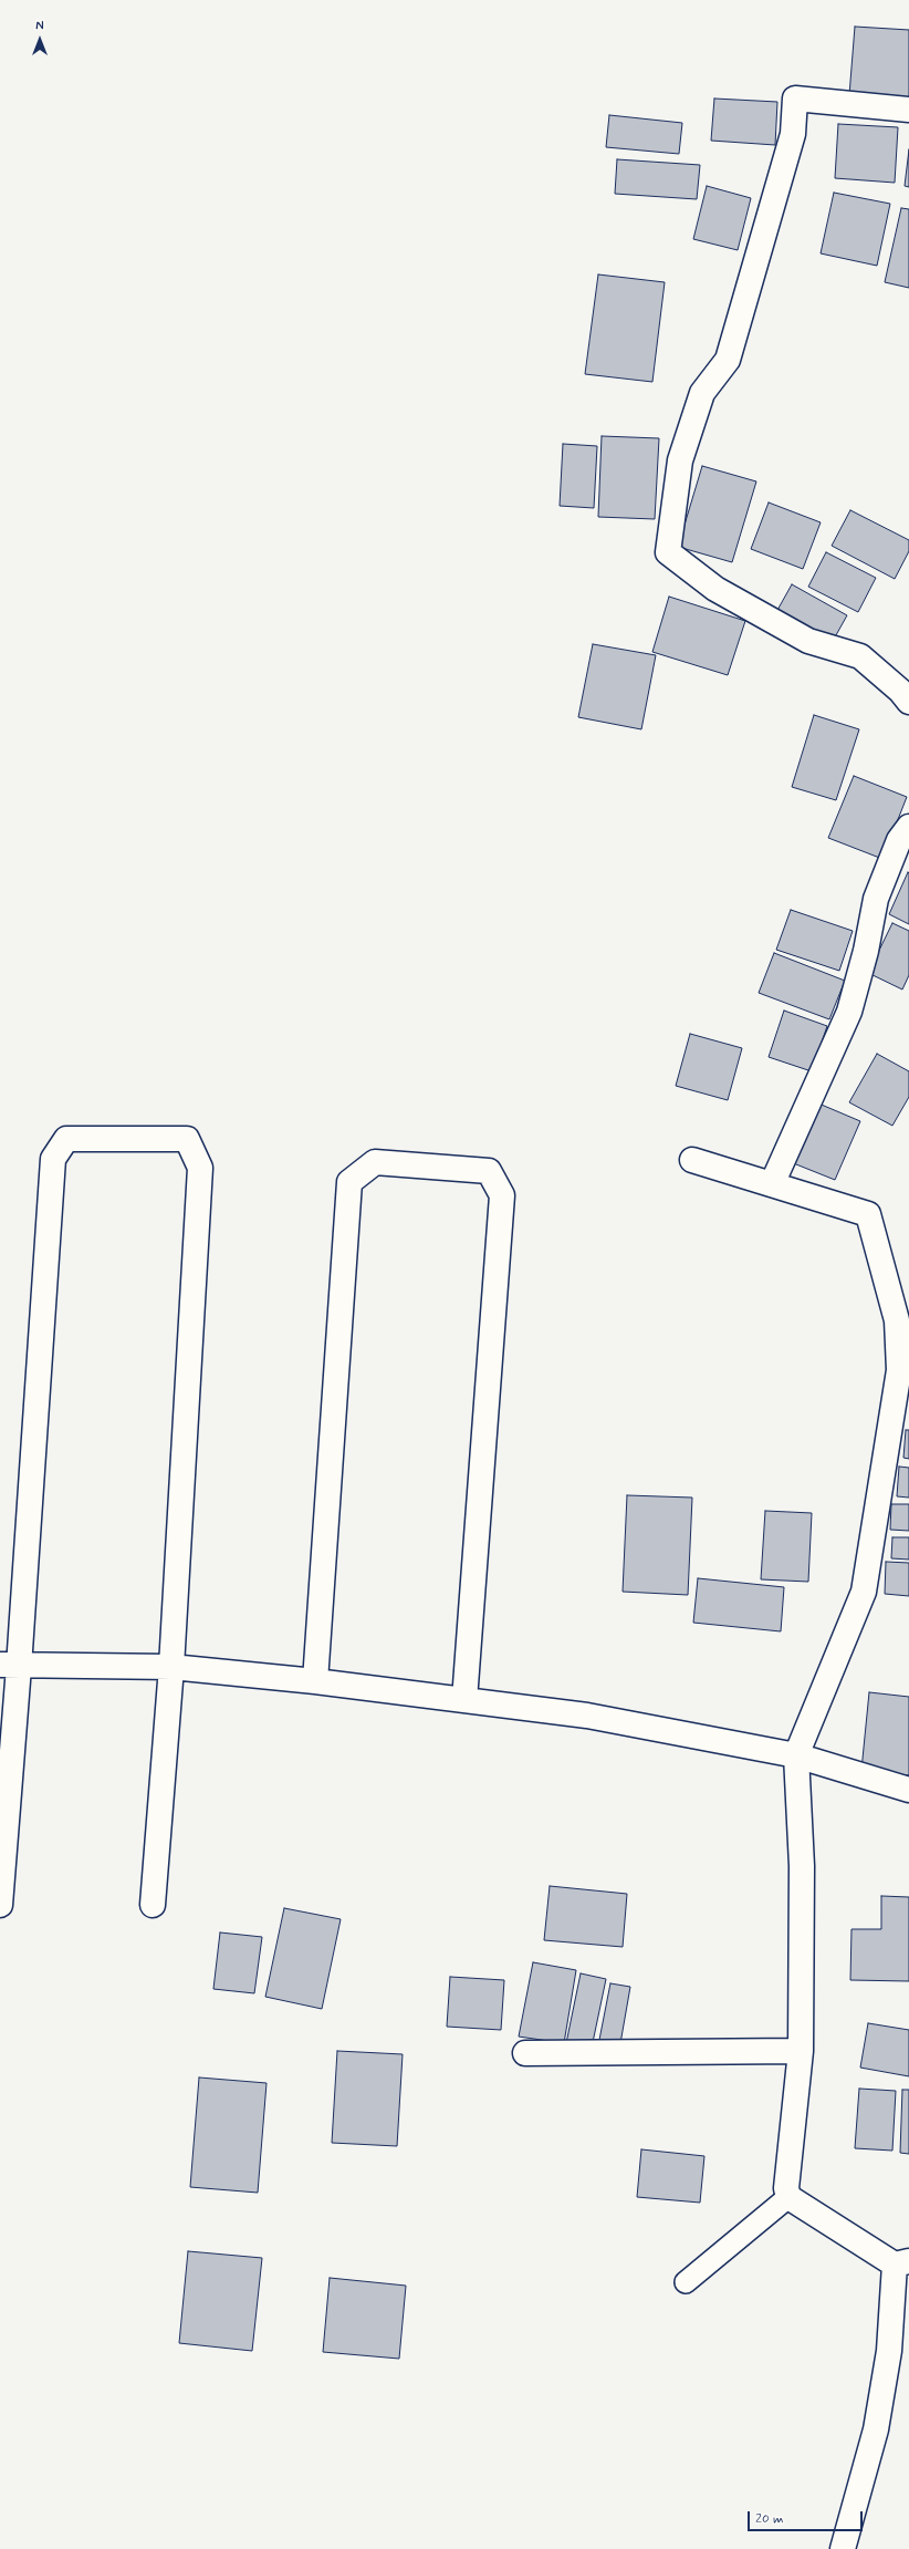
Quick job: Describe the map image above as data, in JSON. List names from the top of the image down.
{
  "scale_bar": "20 m",
  "north": "top"
}
